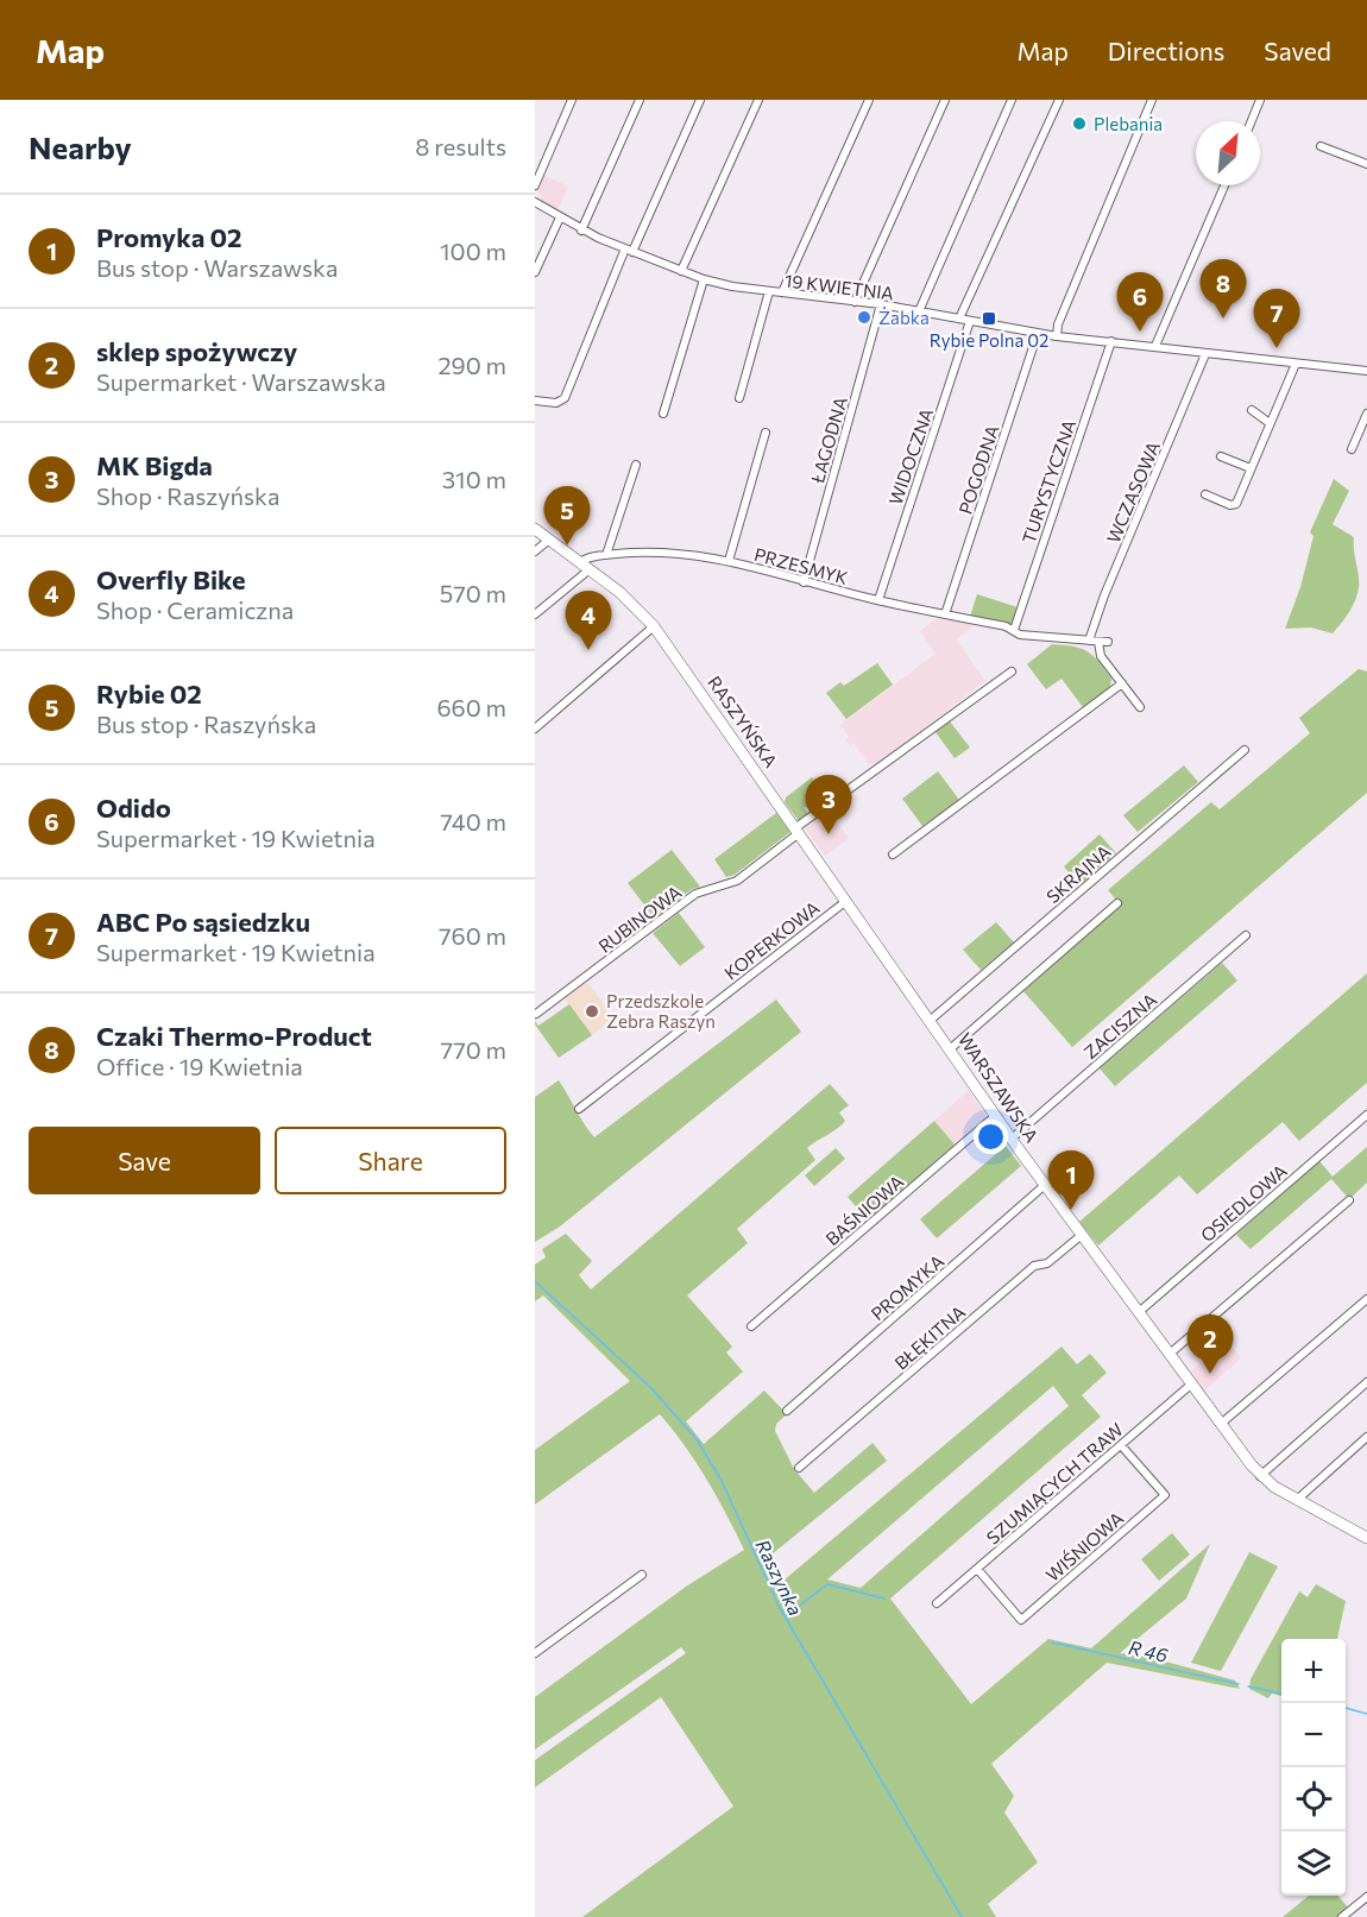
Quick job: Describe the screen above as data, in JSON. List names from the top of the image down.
{
  "streets": {
    "street": [
      "19 KWIETNIA",
      "ŁAGODNA",
      "WIDOCZNA",
      "POGODNA",
      "TURYSTYCZNA",
      "WCZASOWA",
      "PRZESMYK",
      "RASZYŃSKA",
      "SKRAJNA",
      "RUBINOWA",
      "KOPERKOWA",
      "ZACISZNA",
      "WARSZAWSKA",
      "OSIEDLOWA",
      "BAŚNIOWA",
      "PROMYKA",
      "BŁĘKITNA",
      "SZUMIĄCYCH TRAW",
      "WIŚNIOWA"
    ]
  },
  "crossings": [
    ["19 KWIETNIA", "ŁAGODNA"],
    ["19 KWIETNIA", "WIDOCZNA"],
    ["19 KWIETNIA", "POGODNA"],
    ["19 KWIETNIA", "TURYSTYCZNA"],
    ["19 KWIETNIA", "WCZASOWA"],
    ["ŁAGODNA", "PRZESMYK"],
    ["WIDOCZNA", "PRZESMYK"],
    ["POGODNA", "PRZESMYK"],
    ["TURYSTYCZNA", "PRZESMYK"],
    ["WCZASOWA", "PRZESMYK"],
    ["PRZESMYK", "RASZYŃSKA"],
    ["RASZYŃSKA", "RUBINOWA"],
    ["RASZYŃSKA", "KOPERKOWA"],
    ["RASZYŃSKA", "WARSZAWSKA"],
    ["SKRAJNA", "WARSZAWSKA"],
    ["ZACISZNA", "WARSZAWSKA"],
    ["WARSZAWSKA", "OSIEDLOWA"],
    ["WARSZAWSKA", "BAŚNIOWA"],
    ["WARSZAWSKA", "PROMYKA"],
    ["WARSZAWSKA", "BŁĘKITNA"],
    ["WARSZAWSKA", "SZUMIĄCYCH TRAW"],
    ["SZUMIĄCYCH TRAW", "WIŚNIOWA"]
  ],
  "water": ["Raszynka", "R 46"],
  "places": {
    "other": ["Plebania", "Żabka", "Przedszkole Zebra Raszyn"],
    "transit": ["Rybie Polna 02"]
  },
  "north": "top right",
  "page": {
    "header": "Map",
    "nav": ["Map", "Directions", "Saved"],
    "heading": ["Nearby", "8 results"],
    "list": [
      {
        "mark": "1",
        "name": "Promyka 02",
        "note": "Bus stop · Warszawska",
        "value": "100 m"
      },
      {
        "mark": "2",
        "name": "sklep spożywczy",
        "note": "Supermarket · Warszawska",
        "value": "290 m"
      },
      {
        "mark": "3",
        "name": "MK Bigda",
        "note": "Shop · Raszyńska",
        "value": "310 m"
      },
      {
        "mark": "4",
        "name": "Overfly Bike",
        "note": "Shop · Ceramiczna",
        "value": "570 m"
      },
      {
        "mark": "5",
        "name": "Rybie 02",
        "note": "Bus stop · Raszyńska",
        "value": "660 m"
      },
      {
        "mark": "6",
        "name": "Odido",
        "note": "Supermarket · 19 Kwietnia",
        "value": "740 m"
      },
      {
        "mark": "7",
        "name": "ABC Po sąsiedzku",
        "note": "Supermarket · 19 Kwietnia",
        "value": "760 m"
      },
      {
        "mark": "8",
        "name": "Czaki Thermo-Product",
        "note": "Office · 19 Kwietnia",
        "value": "770 m"
      }
    ],
    "pins": [
      "8",
      "6",
      "7",
      "5",
      "4",
      "3",
      "1",
      "2"
    ],
    "buttons": ["Save", "Share"],
    "map_buttons": ["+", "−"]
  }
}
